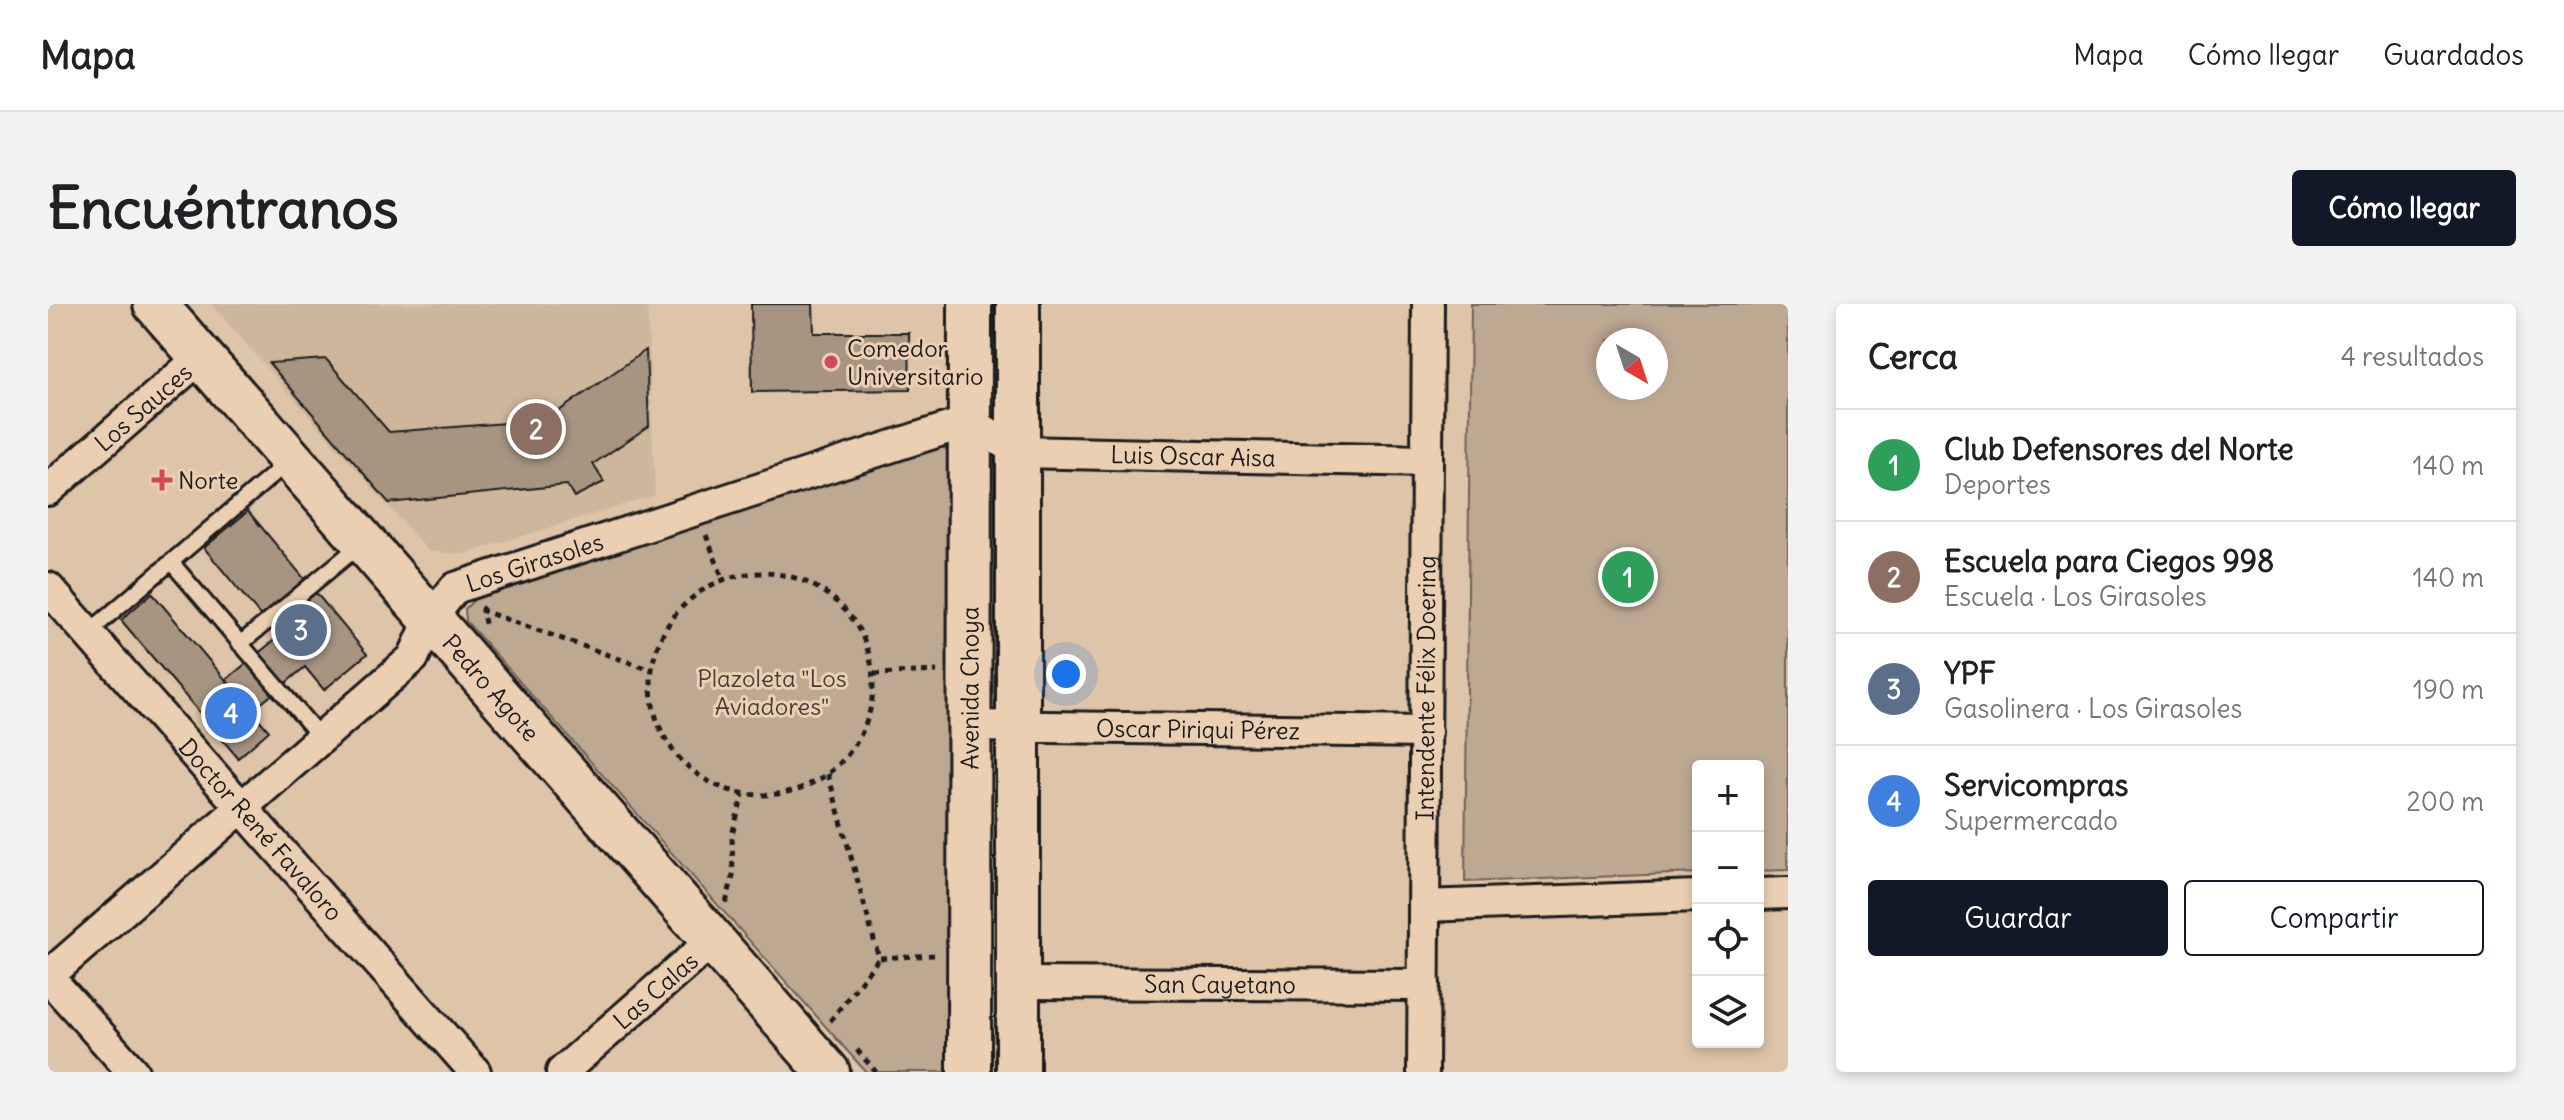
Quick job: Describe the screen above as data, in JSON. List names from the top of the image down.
{
  "streets": {
    "main road": ["Pedro Agote", "Avenida Choya"],
    "street": [
      "Los Sauces",
      "Luis Oscar Aisa",
      "Los Girasoles",
      "Intendente Félix Doering",
      "Oscar Piriqui Pérez",
      "Doctor René Favaloro",
      "San Cayetano",
      "Las Calas"
    ]
  },
  "crossings": [
    ["Los Sauces", "Pedro Agote"],
    ["Luis Oscar Aisa", "Avenida Choya"],
    ["Luis Oscar Aisa", "Intendente Félix Doering"],
    ["Los Girasoles", "Pedro Agote"],
    ["Los Girasoles", "Avenida Choya"],
    ["Los Girasoles", "Doctor René Favaloro"],
    ["Pedro Agote", "Las Calas"],
    ["Avenida Choya", "Oscar Piriqui Pérez"],
    ["Avenida Choya", "San Cayetano"],
    ["Intendente Félix Doering", "Oscar Piriqui Pérez"],
    ["Intendente Félix Doering", "San Cayetano"]
  ],
  "parks": ["Plazoleta \"Los Aviadores\""],
  "places": {
    "other": ["Comedor Universitario"],
    "health": ["Norte"]
  },
  "north": "bottom right",
  "page": {
    "header": "Mapa",
    "nav": ["Mapa", "Cómo llegar", "Guardados"],
    "buttons": [
      "Cómo llegar",
      ["Guardar", "Compartir"]
    ],
    "title": "Encuéntranos",
    "heading": ["Cerca", "4 resultados"],
    "pins": [
      "2",
      "1",
      "3",
      "4"
    ],
    "list": [
      {
        "mark": "1",
        "name": "Club Defensores del Norte",
        "note": "Deportes",
        "value": "140 m"
      },
      {
        "mark": "2",
        "name": "Escuela para Ciegos 998",
        "note": "Escuela · Los Girasoles",
        "value": "140 m"
      },
      {
        "mark": "3",
        "name": "YPF",
        "note": "Gasolinera · Los Girasoles",
        "value": "190 m"
      },
      {
        "mark": "4",
        "name": "Servicompras",
        "note": "Supermercado",
        "value": "200 m"
      }
    ],
    "map_buttons": ["+", "−"]
  }
}
